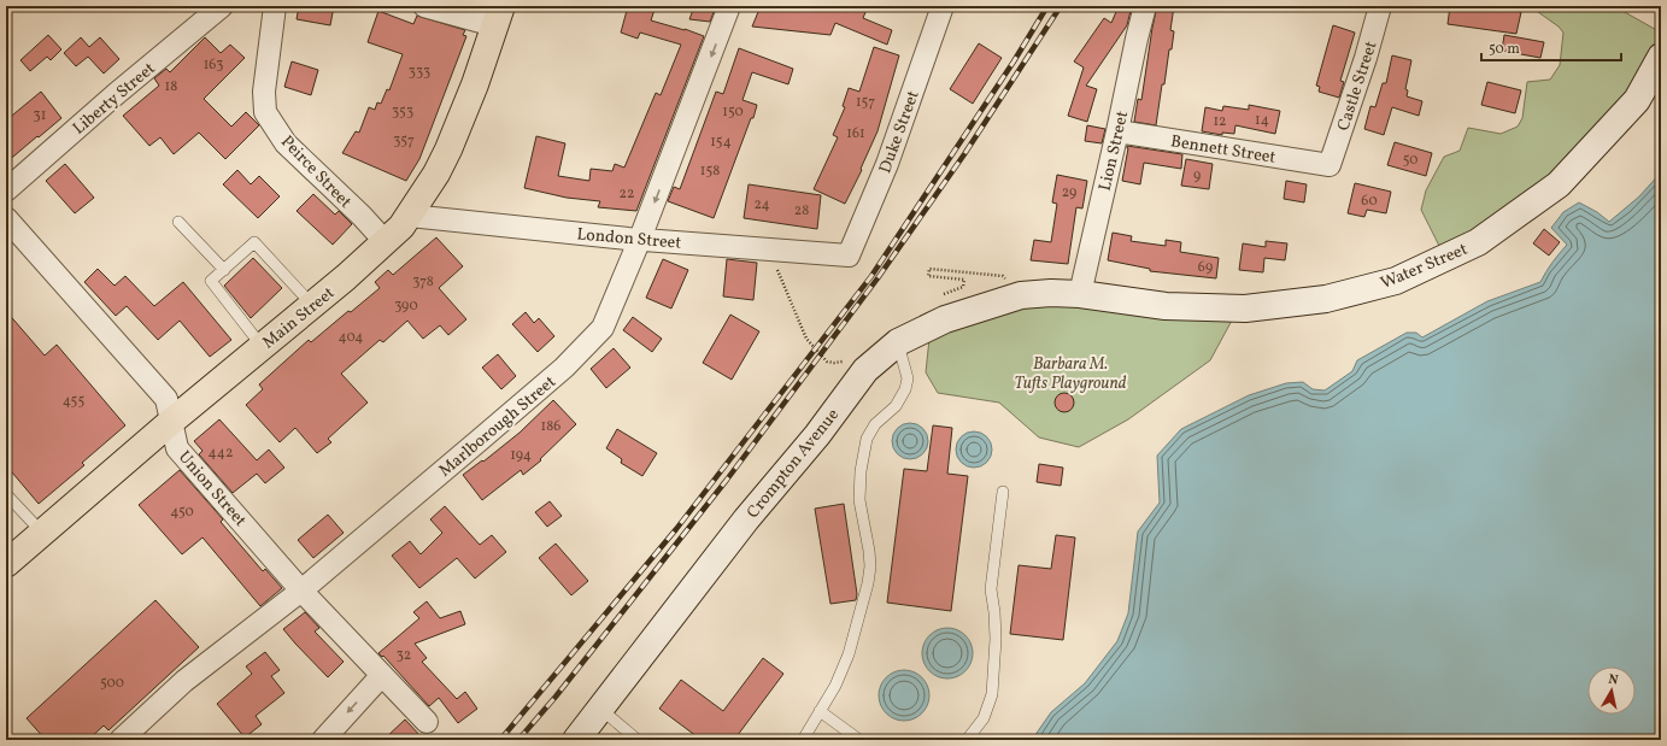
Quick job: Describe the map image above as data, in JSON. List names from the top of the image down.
{
  "streets": {
    "main road": ["Main Street"],
    "street": [
      "Castle Street",
      "Liberty Street",
      "Duke Street",
      "Bennett Street",
      "Lion Street",
      "Peirce Street",
      "London Street",
      "Water Street",
      "Marlborough Street",
      "Crompton Avenue",
      "Union Street"
    ]
  },
  "crossings": [
    ["Castle Street", "Bennett Street"],
    ["Duke Street", "London Street"],
    ["Bennett Street", "Lion Street"],
    ["Lion Street", "Water Street"],
    ["Lion Street", "Crompton Avenue"],
    ["Peirce Street", "Main Street"],
    ["London Street", "Main Street"],
    ["London Street", "Marlborough Street"],
    ["Water Street", "Crompton Avenue"],
    ["Main Street", "Union Street"],
    ["Marlborough Street", "Union Street"]
  ],
  "parks": ["Barbara M. Tufts Playground"],
  "house_numbers": [
    "163",
    "333",
    "18",
    "157",
    "353",
    "150",
    "31",
    "14",
    "12",
    "161",
    "357",
    "154",
    "50",
    "158",
    "9",
    "29",
    "22",
    "60",
    "24",
    "28",
    "69",
    "378",
    "390",
    "404",
    "455",
    "186",
    "442",
    "194",
    "450",
    "32",
    "500"
  ],
  "scale_bar": "50 m",
  "north": "top"
}
